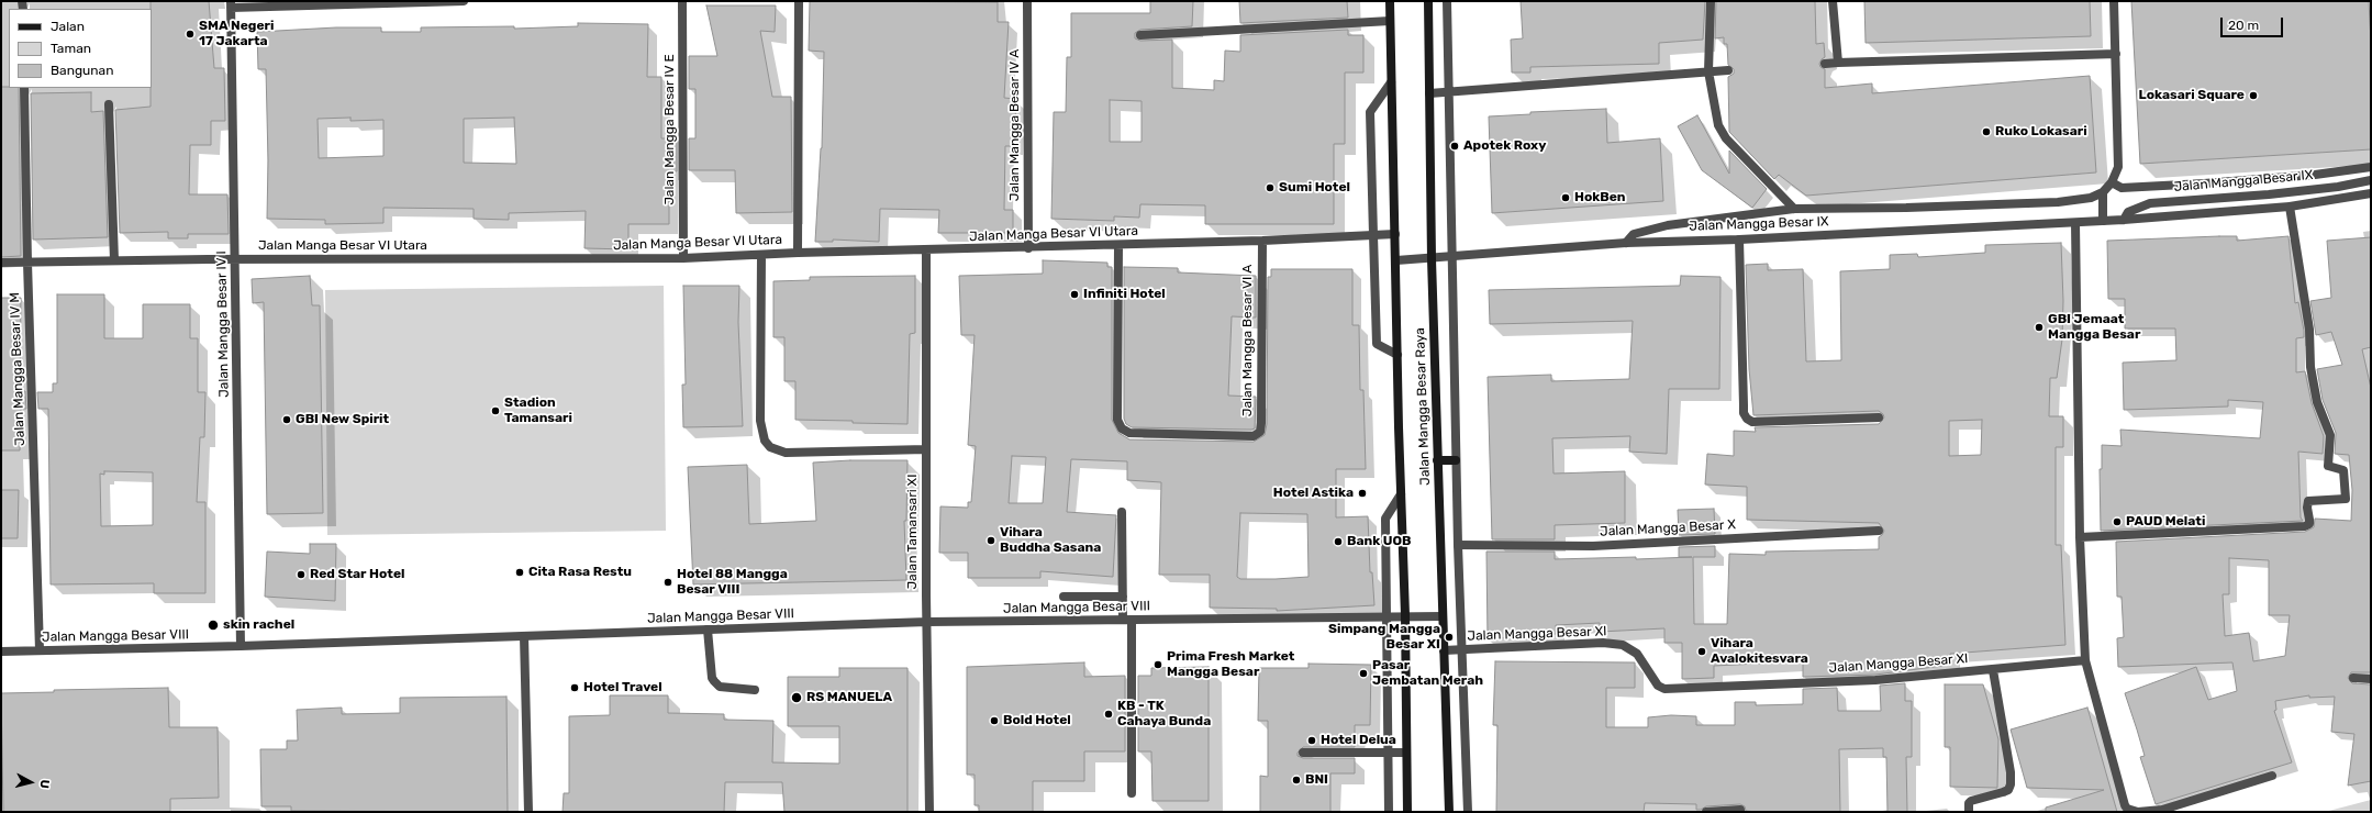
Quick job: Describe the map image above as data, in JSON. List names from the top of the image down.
{
  "streets": {
    "main road": ["Jalan Mangga Besar Raya"],
    "street": [
      "Jalan Mangga Besar IV A",
      "Jalan Mangga Besar IV E",
      "Jalan Mangga Besar IX",
      "Jalan Manga Besar VI Utara",
      "Jalan Mangga Besar IV I",
      "Jalan Mangga Besar VI A",
      "Jalan Mangga Besar IV M",
      "Jalan Mangga Besar X",
      "Jalan Tamansari XI",
      "Jalan Mangga Besar VIII",
      "Jalan Mangga Besar XI"
    ]
  },
  "crossings": [
    ["Jalan Mangga Besar IV A", "Jalan Manga Besar VI Utara"],
    ["Jalan Mangga Besar IV E", "Jalan Manga Besar VI Utara"],
    ["Jalan Mangga Besar IX", "Jalan Mangga Besar Raya"],
    ["Jalan Manga Besar VI Utara", "Jalan Mangga Besar IV I"],
    ["Jalan Manga Besar VI Utara", "Jalan Mangga Besar VI A"],
    ["Jalan Manga Besar VI Utara", "Jalan Mangga Besar IV M"],
    ["Jalan Manga Besar VI Utara", "Jalan Mangga Besar Raya"],
    ["Jalan Manga Besar VI Utara", "Jalan Tamansari XI"],
    ["Jalan Mangga Besar IV I", "Jalan Mangga Besar VIII"],
    ["Jalan Mangga Besar IV M", "Jalan Mangga Besar VIII"],
    ["Jalan Mangga Besar Raya", "Jalan Mangga Besar VIII"],
    ["Jalan Mangga Besar Raya", "Jalan Mangga Besar XI"],
    ["Jalan Tamansari XI", "Jalan Mangga Besar VIII"]
  ],
  "places": [
    "SMA Negeri 17 Jakarta",
    "Lokasari Square",
    "Ruko Lokasari",
    "Apotek Roxy",
    "Sumi Hotel",
    "HokBen",
    "Infiniti Hotel",
    "GBI Jemaat Mangga Besar",
    "Stadion Tamansari",
    "GBI New Spirit",
    "Hotel Astika",
    "PAUD Melati",
    "Vihara Buddha Sasana",
    "Bank UOB",
    "Cita Rasa Restu",
    "Red Star Hotel",
    "Hotel 88 Mangga Besar VIII",
    "skin rachel",
    "Simpang Mangga Besar XI",
    "Vihara Avalokitesvara",
    "Prima Fresh Market Mangga Besar",
    "Pasar Jembatan Merah",
    "Hotel Travel",
    "RS MANUELA",
    "KB - TK Cahaya Bunda",
    "Bold Hotel",
    "Hotel Delua",
    "BNI"
  ],
  "legend": ["Jalan", "Taman", "Bangunan"],
  "scale_bar": "20 m",
  "north": "right"
}
